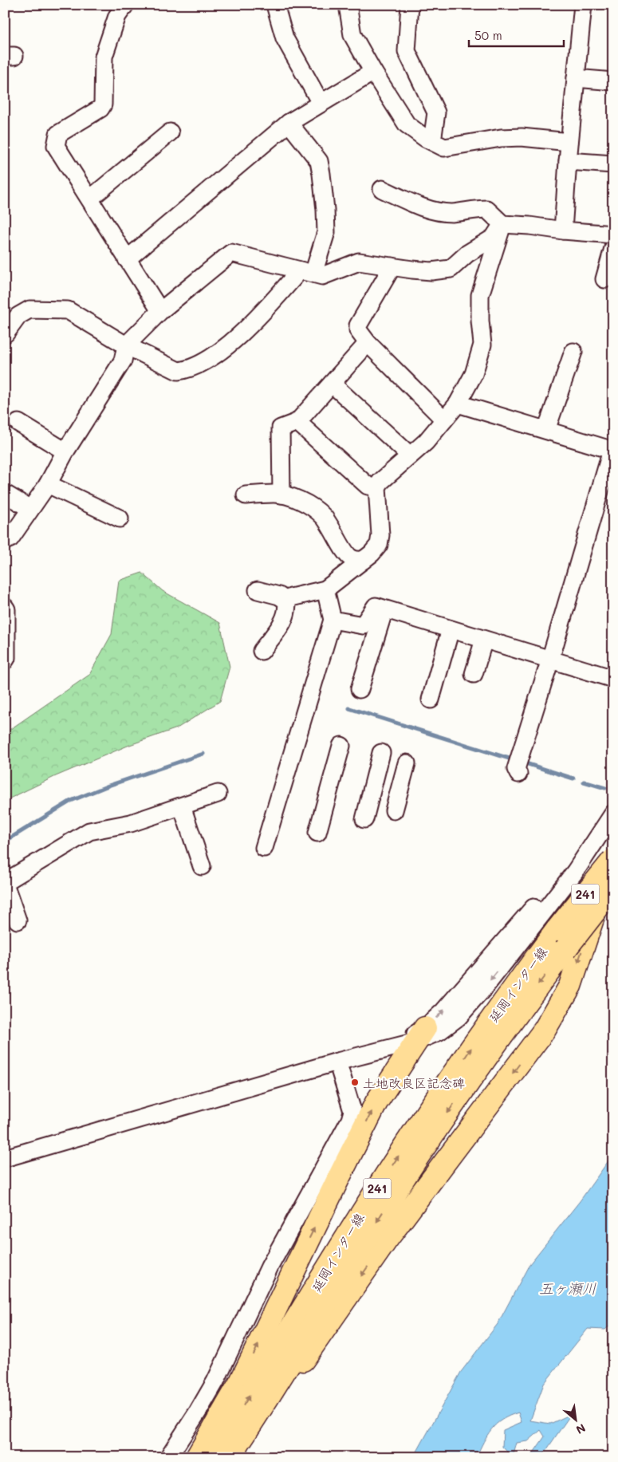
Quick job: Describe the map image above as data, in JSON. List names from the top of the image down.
{
  "streets": {
    "main road": ["241", "延岡インター線"]
  },
  "water": ["五ヶ瀬川"],
  "places": ["土地改良区記念碑"],
  "scale_bar": "50 m",
  "north": "bottom right"
}
